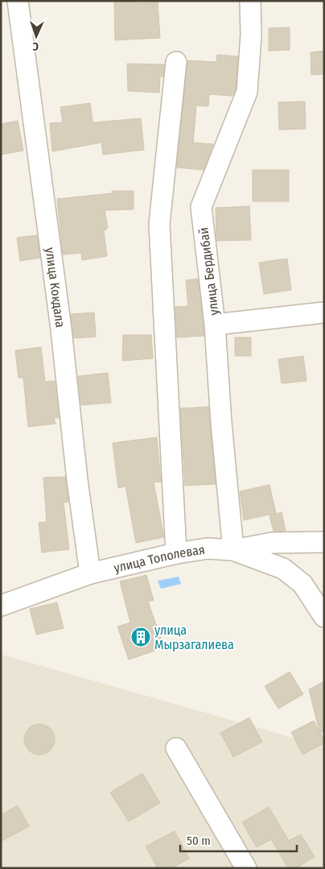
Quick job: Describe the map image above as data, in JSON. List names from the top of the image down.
{
  "streets": {
    "street": ["улица Бердибай", "улица Кокдала", "улица Тополевая"]
  },
  "crossings": [
    ["улица Бердибай", "улица Тополевая"],
    ["улица Кокдала", "улица Тополевая"]
  ],
  "places": {
    "building": ["улица Мырзагалиева"]
  },
  "scale_bar": "50 m",
  "north": "bottom"
}
